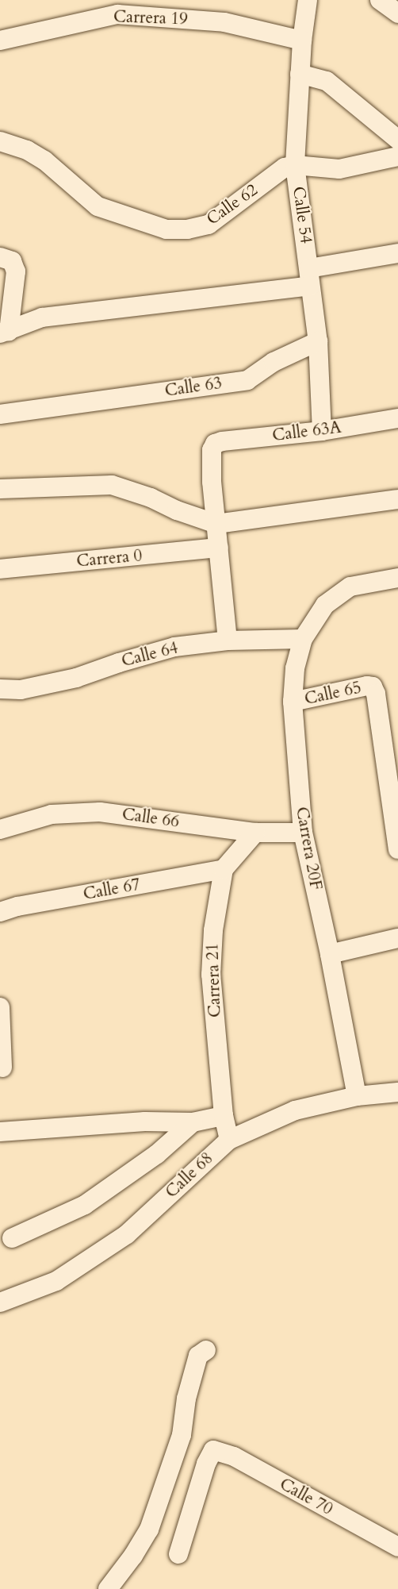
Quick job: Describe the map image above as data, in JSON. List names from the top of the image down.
{
  "streets": {
    "street": [
      "Carrera 19",
      "Calle 62",
      "Calle 54",
      "Calle 63",
      "Calle 63A",
      "Carrera 0",
      "Calle 64",
      "Calle 65",
      "Calle 66",
      "Carrera 20F",
      "Calle 67",
      "Carrera 21",
      "Calle 68",
      "Calle 70"
    ]
  },
  "crossings": [
    ["Carrera 19", "Calle 54"],
    ["Calle 62", "Calle 54"],
    ["Calle 54", "Calle 63"],
    ["Calle 54", "Calle 63A"],
    ["Calle 64", "Carrera 20F"],
    ["Calle 65", "Carrera 20F"],
    ["Calle 66", "Carrera 20F"],
    ["Carrera 20F", "Calle 68"],
    ["Calle 67", "Carrera 21"],
    ["Carrera 21", "Calle 68"]
  ]
}
